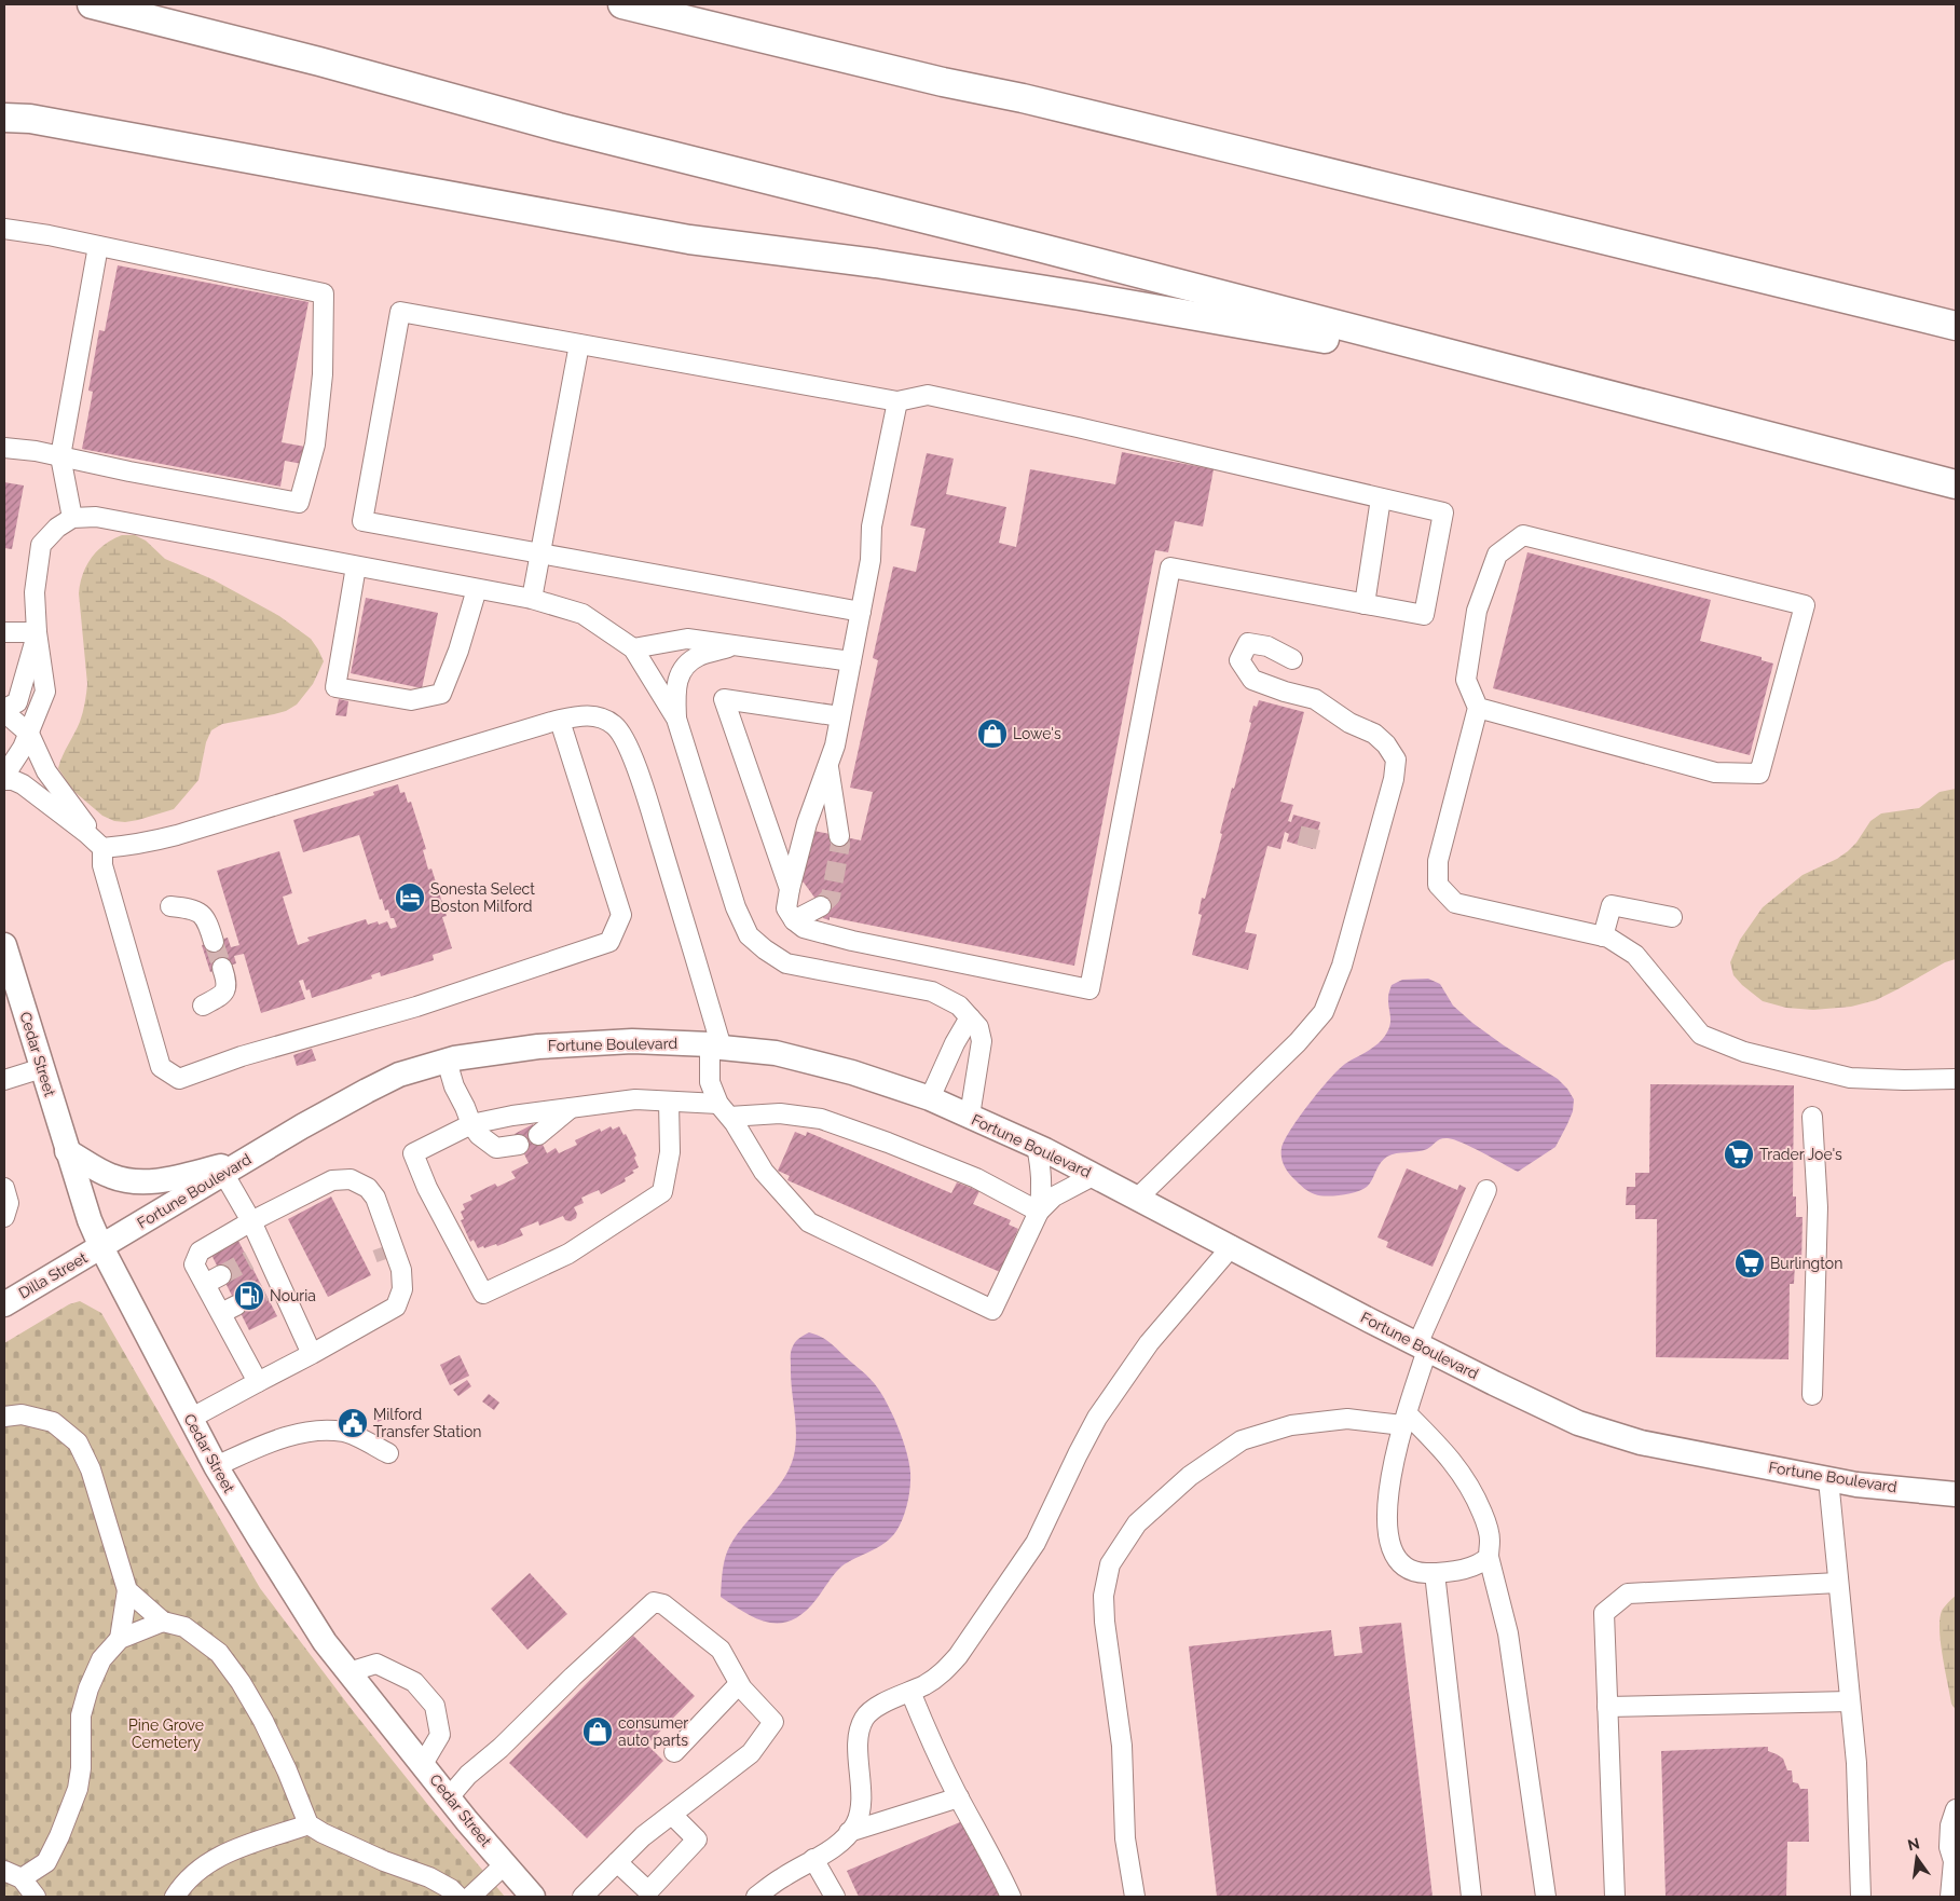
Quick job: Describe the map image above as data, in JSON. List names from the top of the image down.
{
  "streets": {
    "main road": ["Fortune Boulevard", "Cedar Street", "Dilla Street"]
  },
  "crossings": [
    ["Fortune Boulevard", "Cedar Street"],
    ["Fortune Boulevard", "Dilla Street"],
    ["Cedar Street", "Dilla Street"]
  ],
  "parks": ["Pine Grove Cemetery"],
  "places": {
    "shop": ["Lowe's", "consumer auto parts"],
    "hotel": ["Sonesta Select Boston Milford"],
    "supermarket": ["Trader Joe's", "Burlington"],
    "fuel station": ["Nouria"],
    "public building": ["Milford Transfer Station"]
  },
  "north": "top"
}
